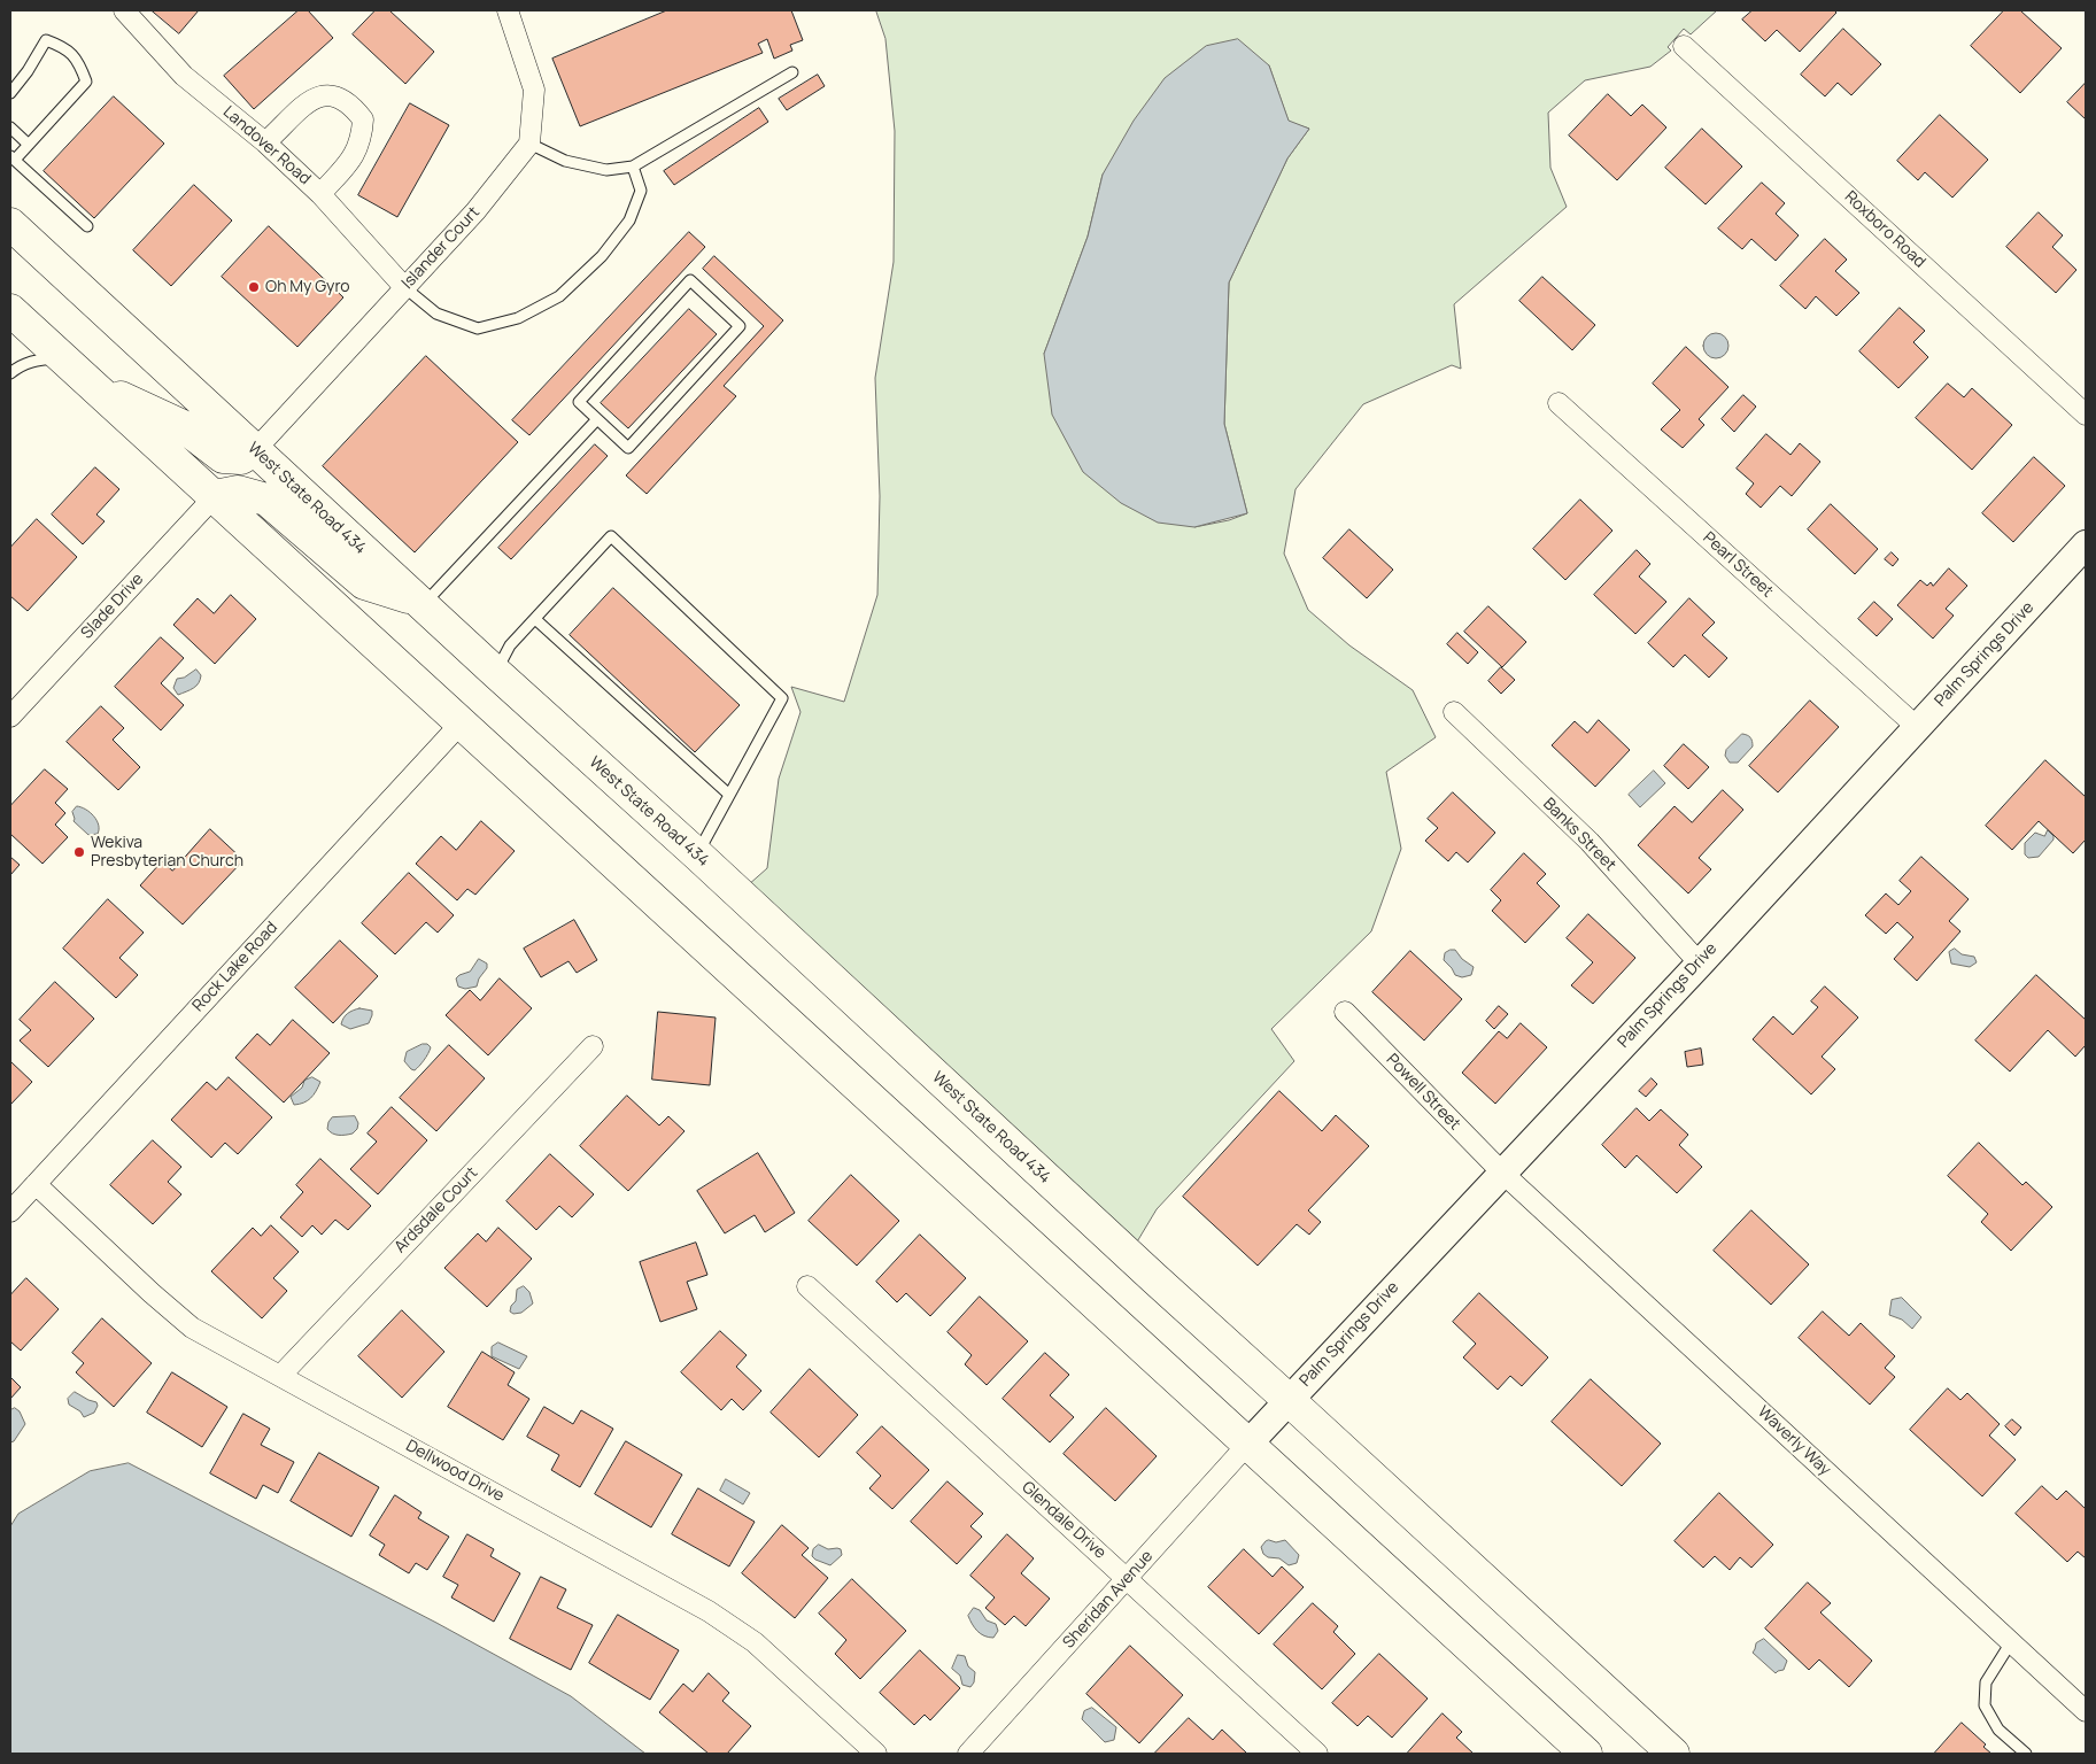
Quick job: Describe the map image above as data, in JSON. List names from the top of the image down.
{
  "streets": {
    "main road": ["West State Road 434"],
    "street": [
      "Landover Road",
      "Roxboro Road",
      "Islander Court",
      "Pearl Street",
      "Slade Drive",
      "Palm Springs Drive",
      "Banks Street",
      "Rock Lake Road",
      "Powell Street",
      "Ardsdale Court",
      "Waverly Way",
      "Dellwood Drive",
      "Glendale Drive",
      "Sheridan Avenue"
    ]
  },
  "crossings": [
    ["Landover Road", "Islander Court"],
    ["Islander Court", "West State Road 434"],
    ["West State Road 434", "Palm Springs Drive"],
    ["Pearl Street", "Palm Springs Drive"],
    ["Palm Springs Drive", "Banks Street"],
    ["Palm Springs Drive", "Powell Street"],
    ["Palm Springs Drive", "Waverly Way"],
    ["Palm Springs Drive", "Sheridan Avenue"],
    ["Rock Lake Road", "Dellwood Drive"],
    ["Powell Street", "Waverly Way"],
    ["Ardsdale Court", "Dellwood Drive"],
    ["Glendale Drive", "Sheridan Avenue"]
  ],
  "places": ["Oh My Gyro", "Wekiva Presbyterian Church"]
}
